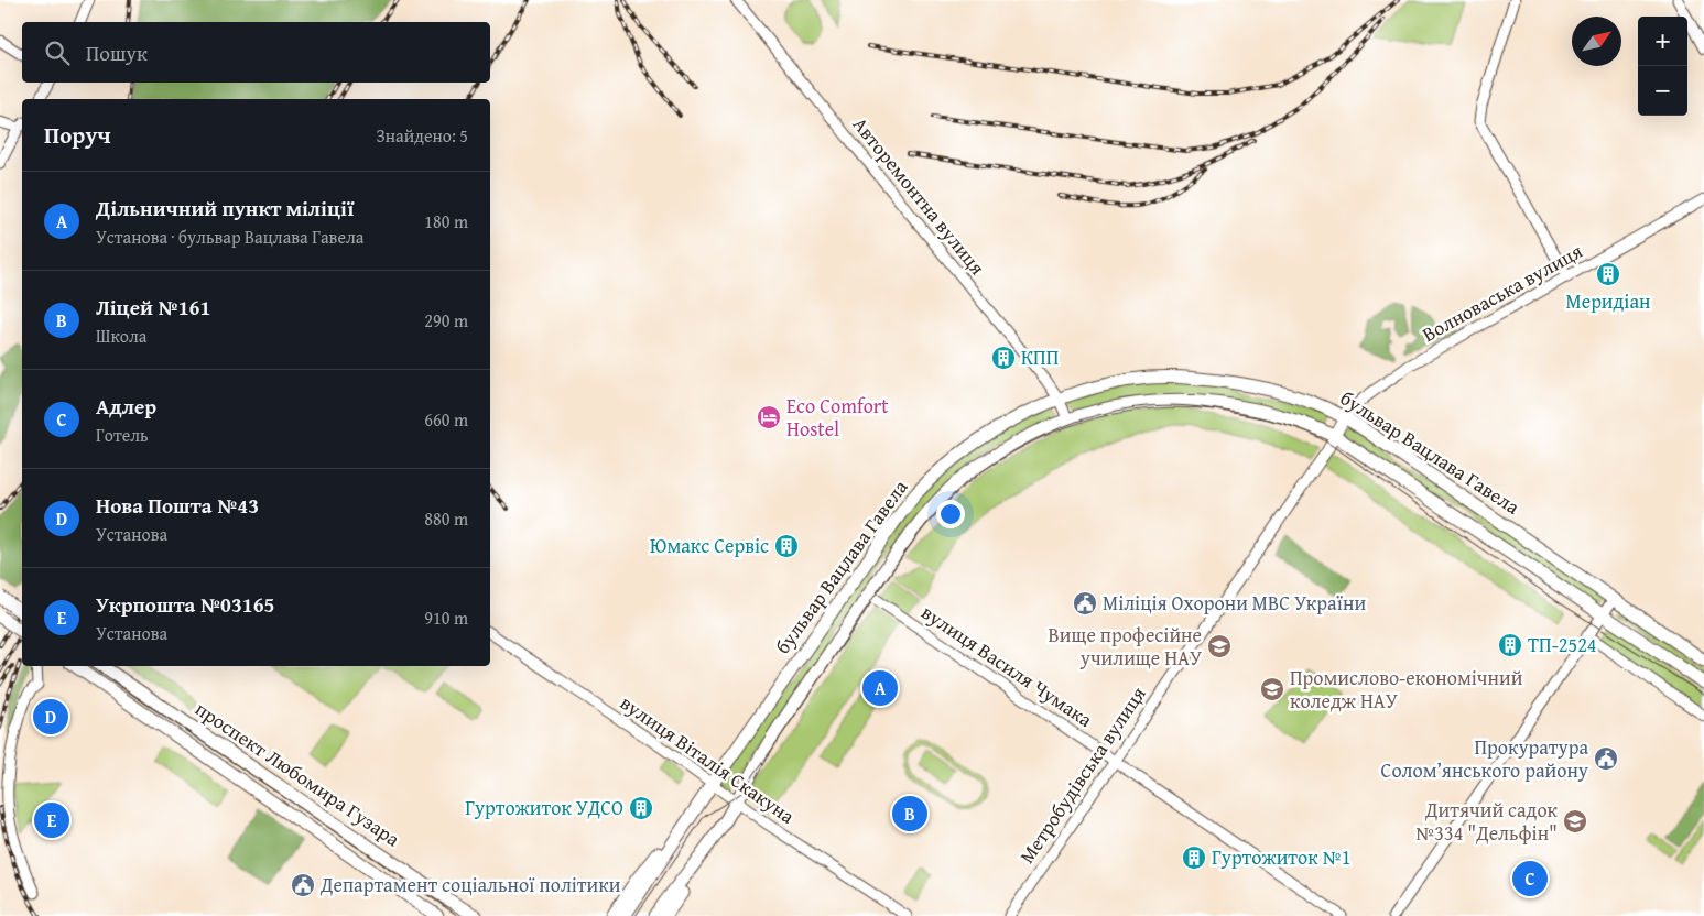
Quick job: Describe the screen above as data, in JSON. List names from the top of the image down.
{
  "streets": {
    "main road": ["бульвар Вацлава Гавела", "проспект Любомира Гузара"],
    "street": [
      "Авторемонтна вулиця",
      "Волноваська вулиця",
      "вулиця Василя Чумака",
      "вулиця Віталія Скакуна",
      "Метробудівська вулиця"
    ]
  },
  "crossings": [
    ["Авторемонтна вулиця", "бульвар Вацлава Гавела"],
    ["Волноваська вулиця", "бульвар Вацлава Гавела"],
    ["Волноваська вулиця", "Метробудівська вулиця"],
    ["бульвар Вацлава Гавела", "вулиця Василя Чумака"],
    ["бульвар Вацлава Гавела", "вулиця Віталія Скакуна"],
    ["бульвар Вацлава Гавела", "Метробудівська вулиця"],
    ["вулиця Василя Чумака", "Метробудівська вулиця"]
  ],
  "places": {
    "building": [
      "Меридіан",
      "КПП",
      "Юмакс Сервіс",
      "ТП-2524",
      "Гуртожиток УДСО",
      "Гуртожиток №1"
    ],
    "hotel": ["Eco Comfort Hostel"],
    "public building": ["Міліція Охорони МВС України", "Прокуратура Солом’янського району", "Департамент соціальної політики"],
    "school or university": ["Вище професійне училище НАУ", "Промислово-економічний коледж НАУ", "Дитячий садок №334 \"Дельфін\""]
  },
  "north": "top right",
  "page": {
    "map_buttons": ["+", "−"],
    "search": "Пошук",
    "heading": ["Поруч", "Знайдено: 5"],
    "list": [
      {
        "mark": "A",
        "name": "Дільничний пункт міліції",
        "note": "Установа · бульвар Вацлава Гавела",
        "value": "180 m"
      },
      {
        "mark": "B",
        "name": "Ліцей №161",
        "note": "Школа",
        "value": "290 m"
      },
      {
        "mark": "C",
        "name": "Адлер",
        "note": "Готель",
        "value": "660 m"
      },
      {
        "mark": "D",
        "name": "Нова Пошта №43",
        "note": "Установа",
        "value": "880 m"
      },
      {
        "mark": "E",
        "name": "Укрпошта №03165",
        "note": "Установа",
        "value": "910 m"
      }
    ],
    "pins": [
      "A",
      "D",
      "B",
      "E",
      "C"
    ]
  }
}
